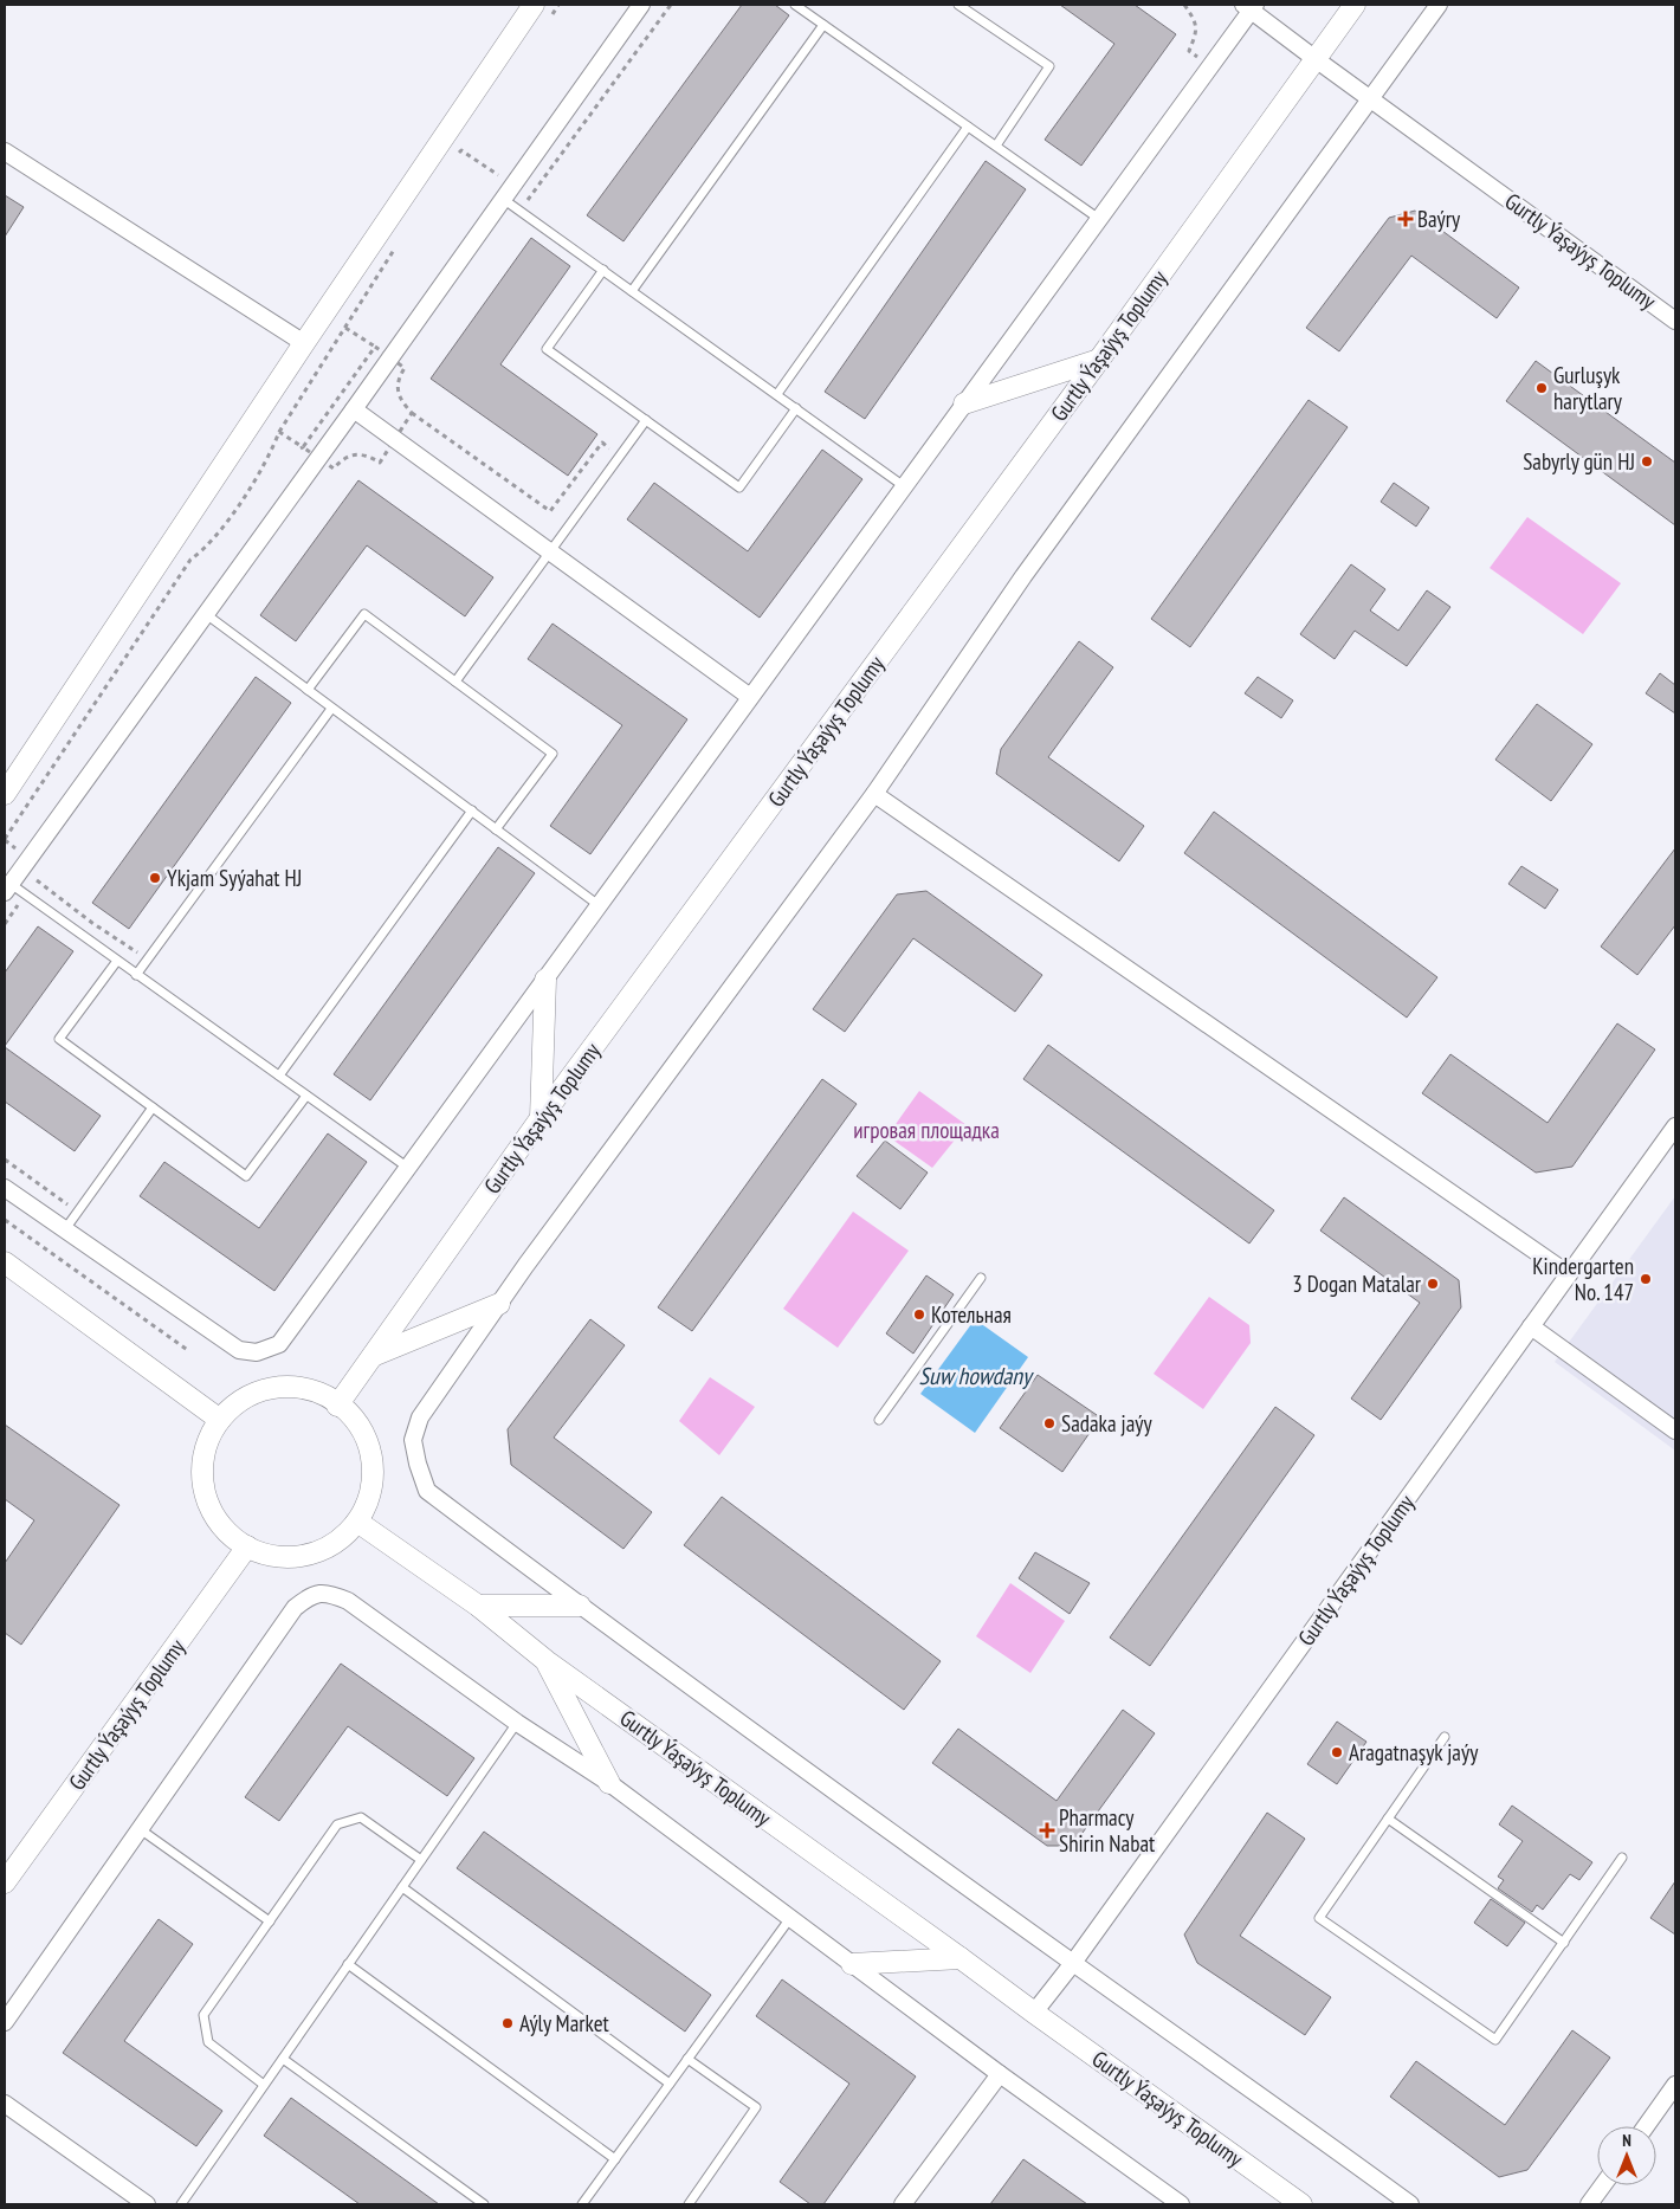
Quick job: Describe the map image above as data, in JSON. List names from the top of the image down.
{
  "streets": {
    "street": ["Gurtly Ýaşaýyş Toplumy"]
  },
  "water": ["Suw howdany"],
  "parks": ["игровая площадка"],
  "places": {
    "health": ["Baýry", "Pharmacy Shirin Nabat"],
    "other": [
      "Gurluşyk harytlary",
      "Sabyrly gün HJ",
      "Ykjam Syýahat HJ",
      "Kindergarten No. 147",
      "3 Dogan Matalar",
      "Котельная",
      "Sadaka jaýy",
      "Aragatnaşyk jaýy",
      "Aýly Market"
    ]
  },
  "north": "top"
}
